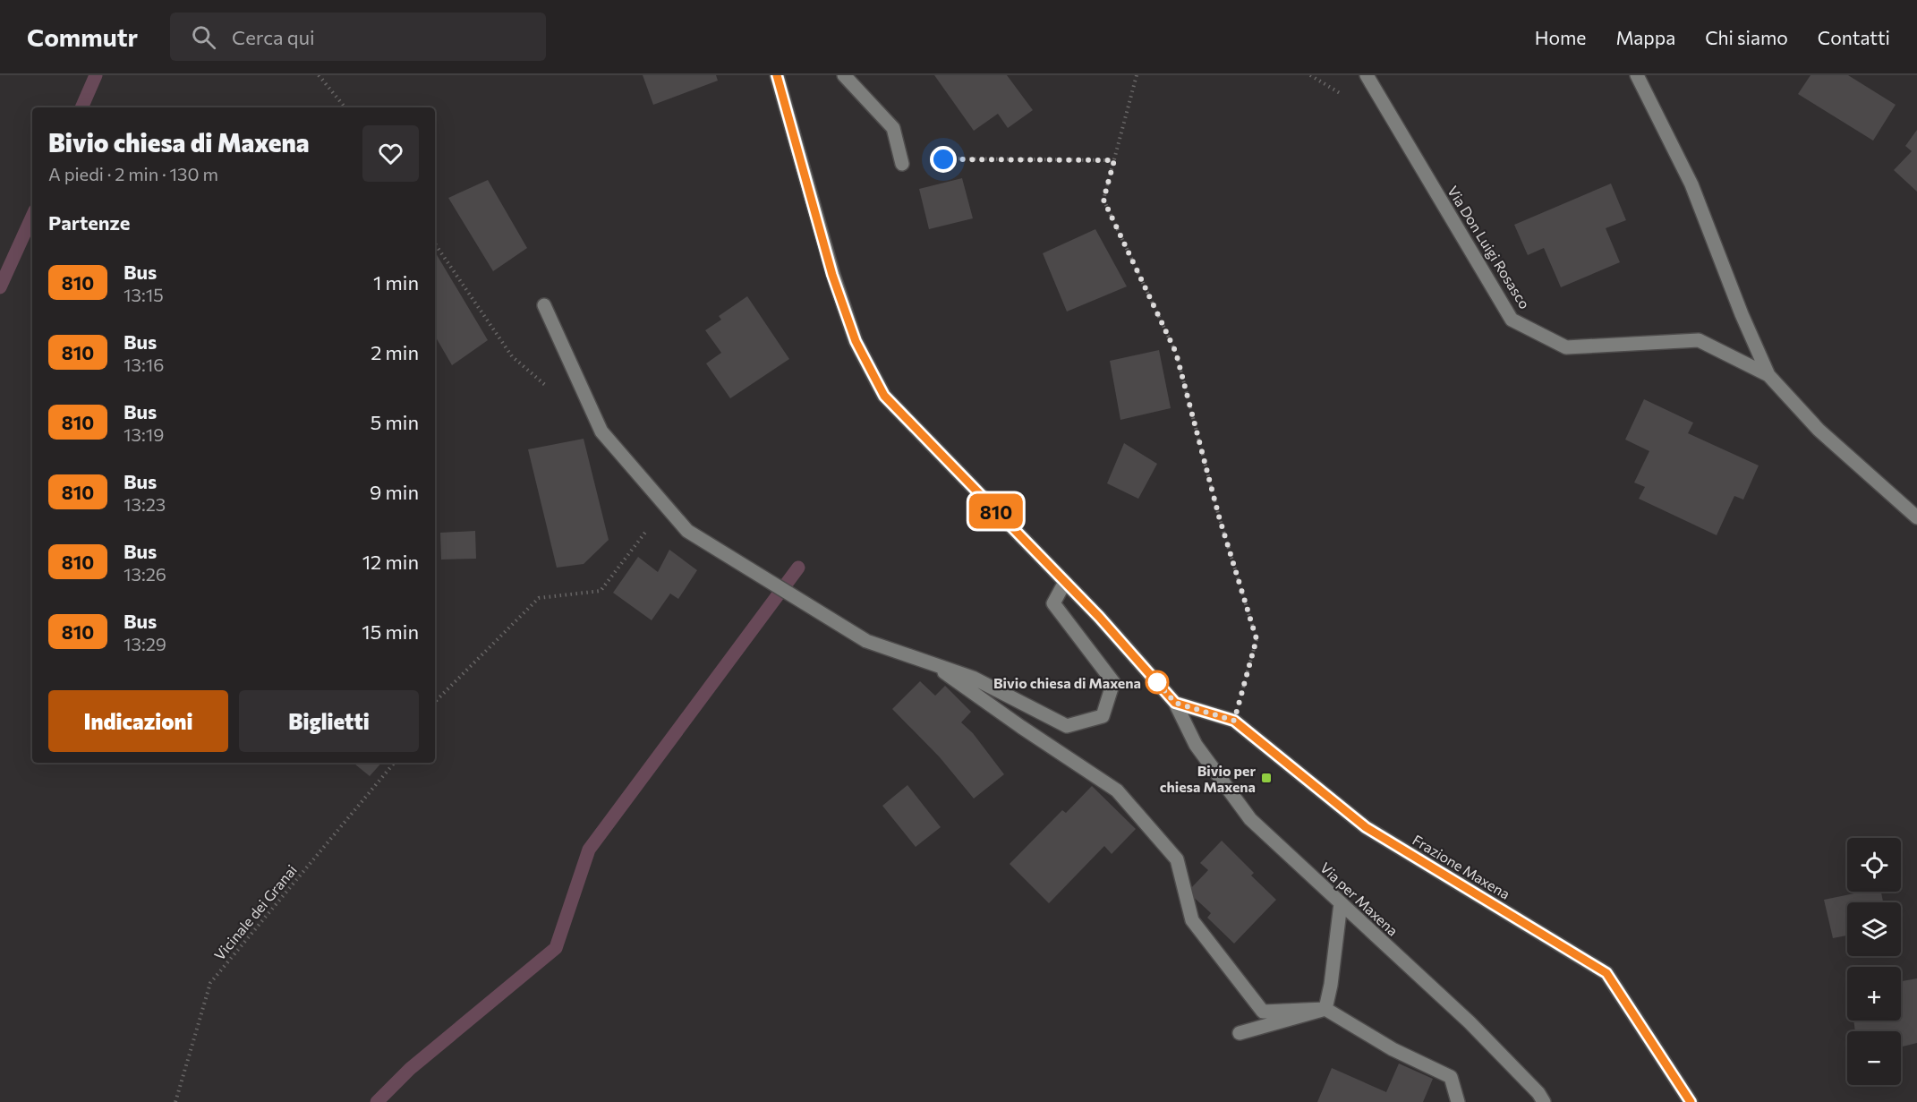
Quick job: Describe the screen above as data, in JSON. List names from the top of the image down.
{
  "streets": {
    "street": ["Via Don Luigi Rosasco", "Frazione Maxena", "Via per Maxena"],
    "path": ["Vicinale dei Granai"]
  },
  "crossings": [
    ["Frazione Maxena", "Via per Maxena"]
  ],
  "places": {
    "other": ["Bivio chiesa di Maxena"],
    "transit": ["Bivio per chiesa Maxena"]
  },
  "lines": ["bus line 810"],
  "page": {
    "header": "Commutr",
    "search": "Cerca qui",
    "nav": [
      "Home",
      "Mappa",
      "Chi siamo",
      "Contatti"
    ],
    "on_map": "810",
    "heading": [
      ["Bivio chiesa di Maxena", "A piedi · 2 min · 130 m"],
      "Partenze"
    ],
    "list": [
      {
        "mark": "810",
        "name": "Bus",
        "note": "13:15",
        "value": "1 min"
      },
      {
        "mark": "810",
        "name": "Bus",
        "note": "13:16",
        "value": "2 min"
      },
      {
        "mark": "810",
        "name": "Bus",
        "note": "13:19",
        "value": "5 min"
      },
      {
        "mark": "810",
        "name": "Bus",
        "note": "13:23",
        "value": "9 min"
      },
      {
        "mark": "810",
        "name": "Bus",
        "note": "13:26",
        "value": "12 min"
      },
      {
        "mark": "810",
        "name": "Bus",
        "note": "13:29",
        "value": "15 min"
      }
    ],
    "buttons": ["Indicazioni", "Biglietti"],
    "map_buttons": ["+", "−"]
  }
}
